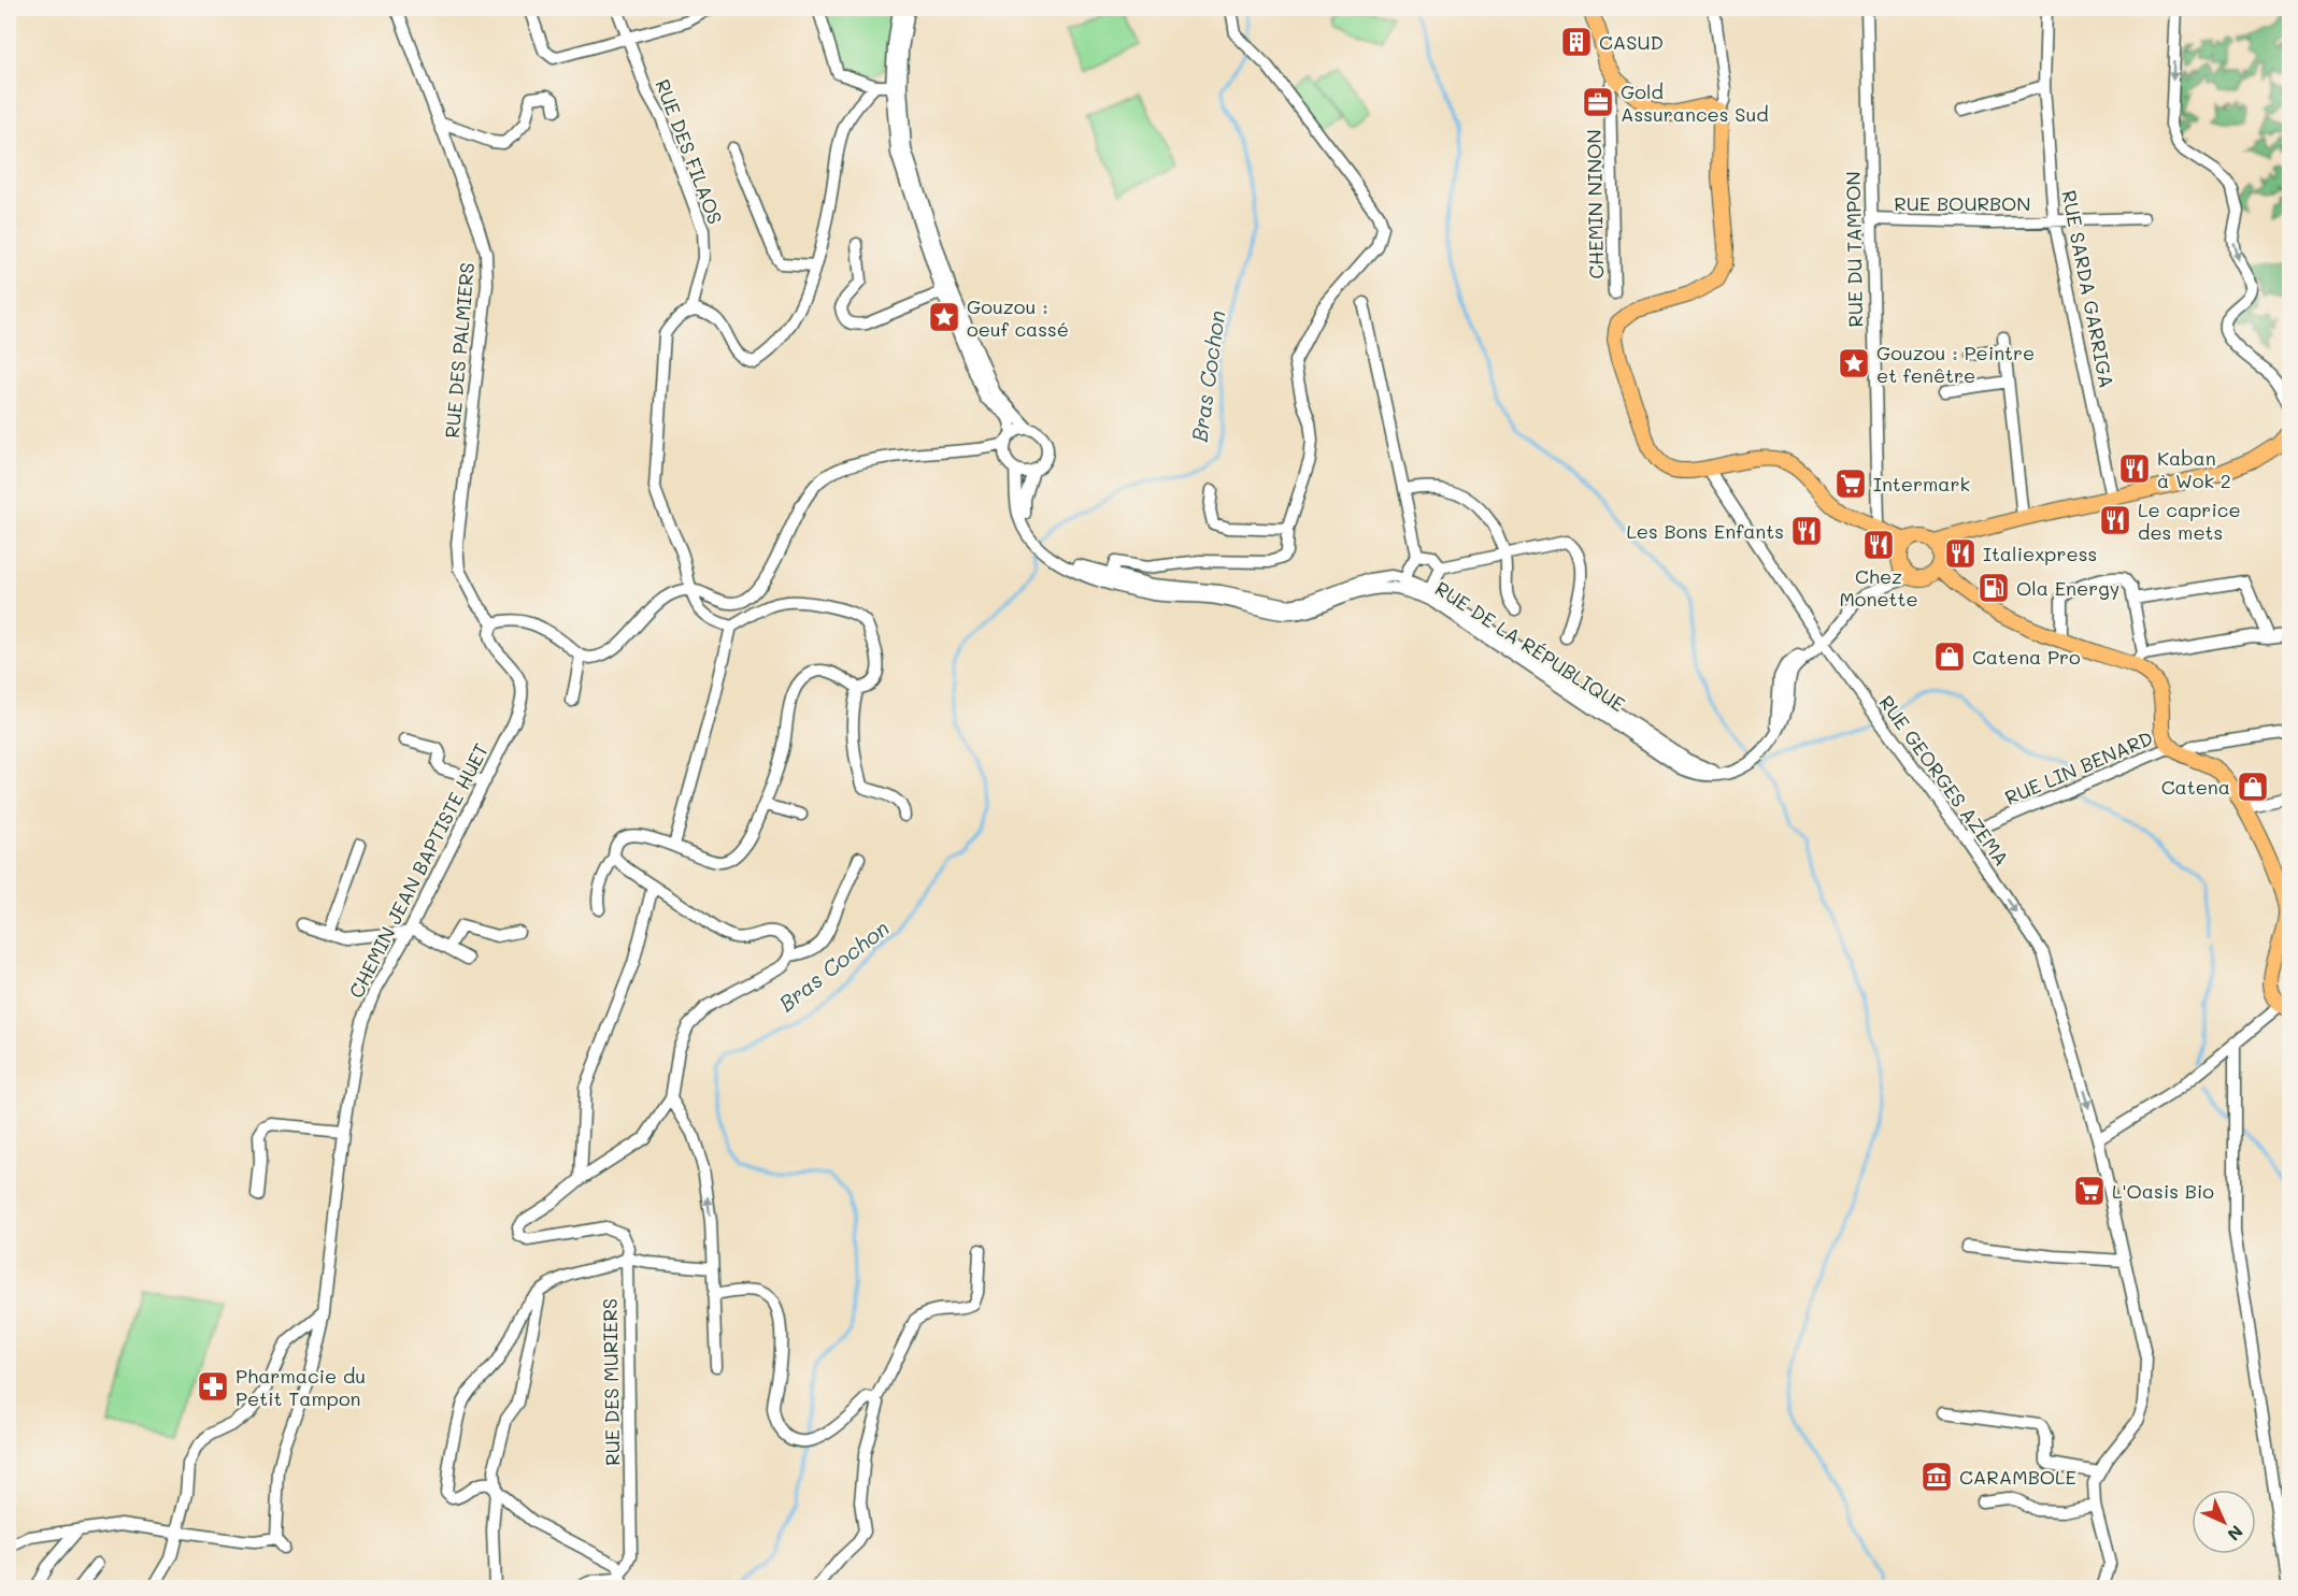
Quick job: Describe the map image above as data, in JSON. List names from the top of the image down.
{
  "streets": {
    "street": [
      "RUE DES FILAOS",
      "RUE BOURBON",
      "CHEMIN NINON",
      "RUE DU TAMPON",
      "RUE SARDA GARRIGA",
      "RUE DES PALMIERS",
      "RUE DE LA RÉPUBLIQUE",
      "RUE LIN BENARD",
      "RUE GEORGES AZEMA",
      "CHEMIN JEAN BAPTISTE HUET",
      "RUE DES MURIERS"
    ]
  },
  "crossings": [
    ["RUE BOURBON", "RUE DU TAMPON"],
    ["RUE BOURBON", "RUE SARDA GARRIGA"],
    ["RUE DES PALMIERS", "CHEMIN JEAN BAPTISTE HUET"],
    ["RUE DE LA RÉPUBLIQUE", "RUE GEORGES AZEMA"],
    ["RUE LIN BENARD", "RUE GEORGES AZEMA"]
  ],
  "water": ["Bras Cochon"],
  "places": {
    "building": ["CASUD"],
    "office": ["Gold Assurances Sud"],
    "place": ["Gouzou : oeuf cassé", "Gouzou : Peintre et fenêtre"],
    "restaurant": [
      "Kaban à Wok 2",
      "Le caprice des mets",
      "Les Bons Enfants",
      "Chez Monette",
      "Italiexpress"
    ],
    "supermarket": ["Intermark", "L'Oasis Bio"],
    "fuel station": ["Ola Energy"],
    "shop": ["Catena Pro", "Catena"],
    "pharmacy": ["Pharmacie du Petit Tampon"],
    "museum": ["CARAMBOLE"]
  },
  "north": "bottom right"
}
